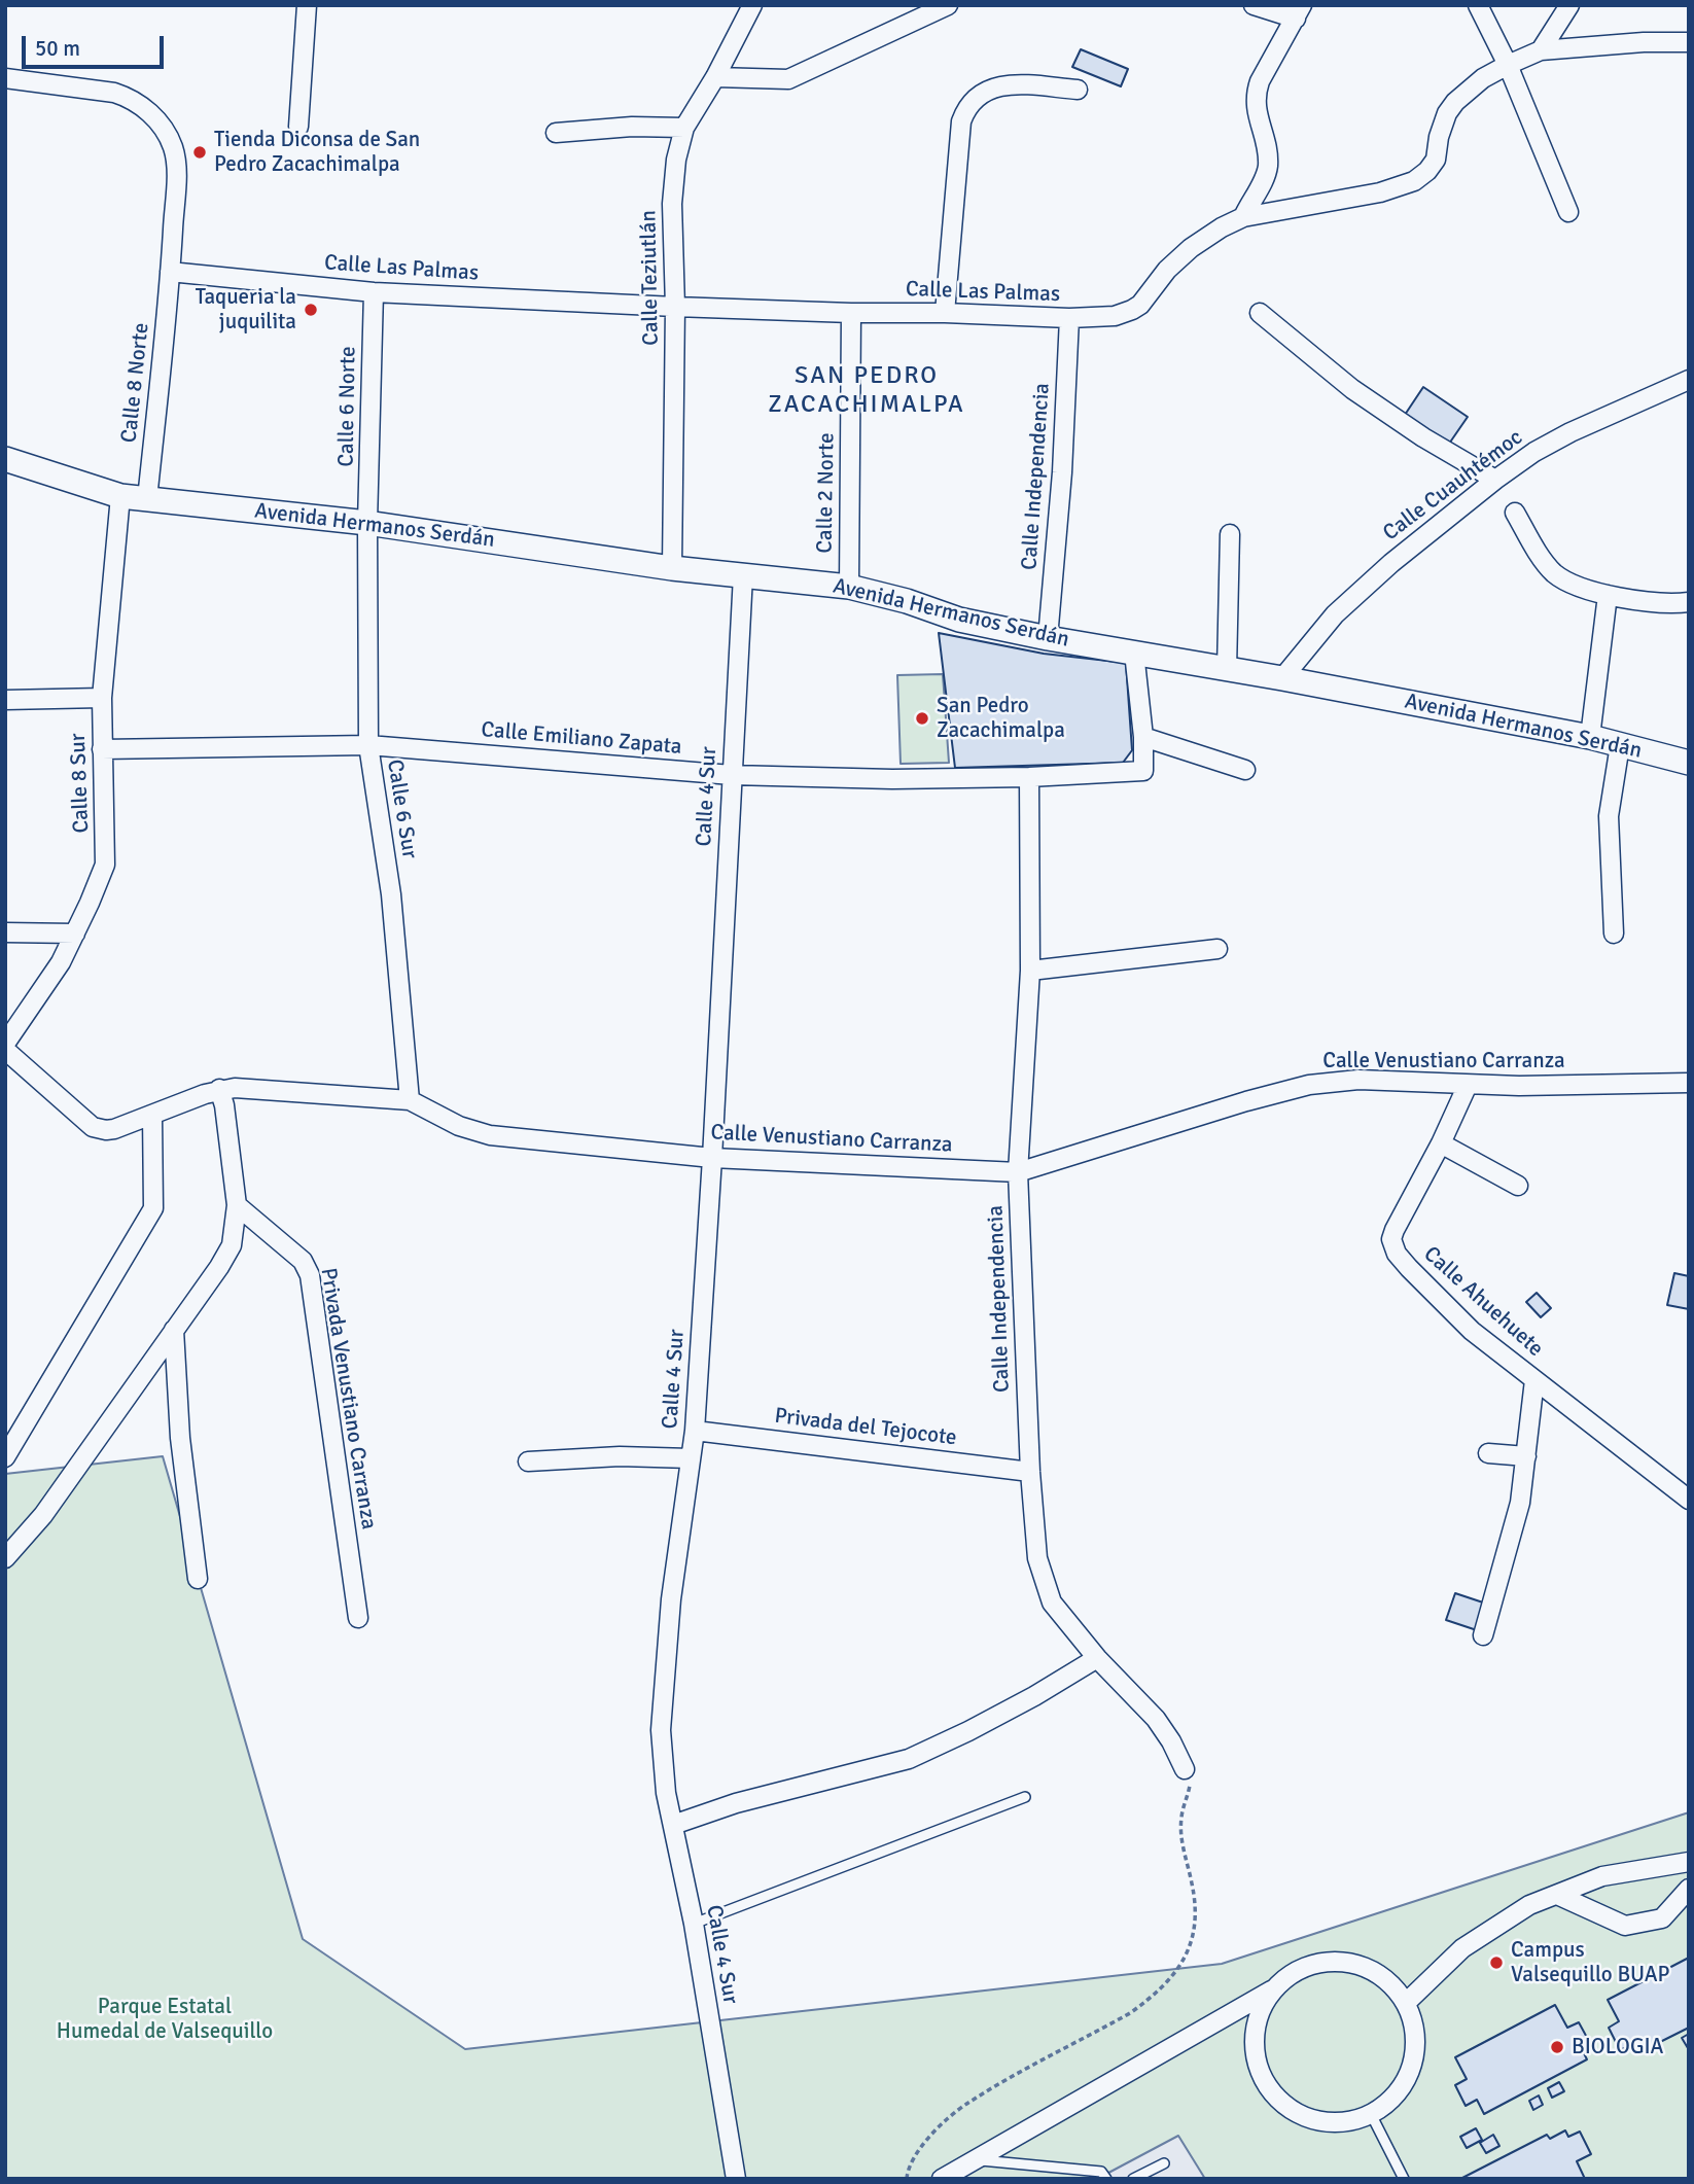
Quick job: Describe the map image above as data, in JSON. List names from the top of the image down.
{
  "streets": {
    "street": [
      "Calle Las Palmas",
      "Calle Teziutlán",
      "Calle 8 Norte",
      "Calle 6 Norte",
      "Calle Independencia",
      "Calle Cuauhtémoc",
      "Calle 2 Norte",
      "Avenida Hermanos Serdán",
      "Calle Emiliano Zapata",
      "Calle 8 Sur",
      "Calle 4 Sur",
      "Calle 6 Sur",
      "Calle Venustiano Carranza",
      "Calle Ahuehuete",
      "Privada Venustiano Carranza",
      "Privada del Tejocote"
    ]
  },
  "crossings": [
    ["Calle Las Palmas", "Calle Teziutlán"],
    ["Calle Las Palmas", "Calle 8 Norte"],
    ["Calle Las Palmas", "Calle 6 Norte"],
    ["Calle Las Palmas", "Calle Independencia"],
    ["Calle Las Palmas", "Calle 2 Norte"],
    ["Calle Teziutlán", "Avenida Hermanos Serdán"],
    ["Calle 8 Norte", "Avenida Hermanos Serdán"],
    ["Calle 6 Norte", "Avenida Hermanos Serdán"],
    ["Calle 6 Norte", "Calle 6 Sur"],
    ["Calle Independencia", "Avenida Hermanos Serdán"],
    ["Calle Independencia", "Calle Emiliano Zapata"],
    ["Calle Independencia", "Calle Venustiano Carranza"],
    ["Calle Independencia", "Privada del Tejocote"],
    ["Calle Cuauhtémoc", "Avenida Hermanos Serdán"],
    ["Calle 2 Norte", "Avenida Hermanos Serdán"],
    ["Avenida Hermanos Serdán", "Calle 8 Sur"],
    ["Avenida Hermanos Serdán", "Calle 4 Sur"],
    ["Avenida Hermanos Serdán", "Calle 6 Sur"],
    ["Calle Emiliano Zapata", "Calle 8 Sur"],
    ["Calle Emiliano Zapata", "Calle 4 Sur"],
    ["Calle Emiliano Zapata", "Calle 6 Sur"],
    ["Calle 4 Sur", "Calle Venustiano Carranza"],
    ["Calle 4 Sur", "Privada del Tejocote"],
    ["Calle 6 Sur", "Calle Venustiano Carranza"],
    ["Calle Venustiano Carranza", "Calle Ahuehuete"]
  ],
  "districts": ["SAN PEDRO ZACACHIMALPA"],
  "parks": ["Parque Estatal Humedal de Valsequillo"],
  "places": [
    "Tienda Diconsa de San Pedro Zacachimalpa",
    "Taqueria la juquilita",
    "San Pedro Zacachimalpa",
    "Campus Valsequillo BUAP",
    "BIOLOGIA"
  ],
  "scale_bar": "50 m"
}
